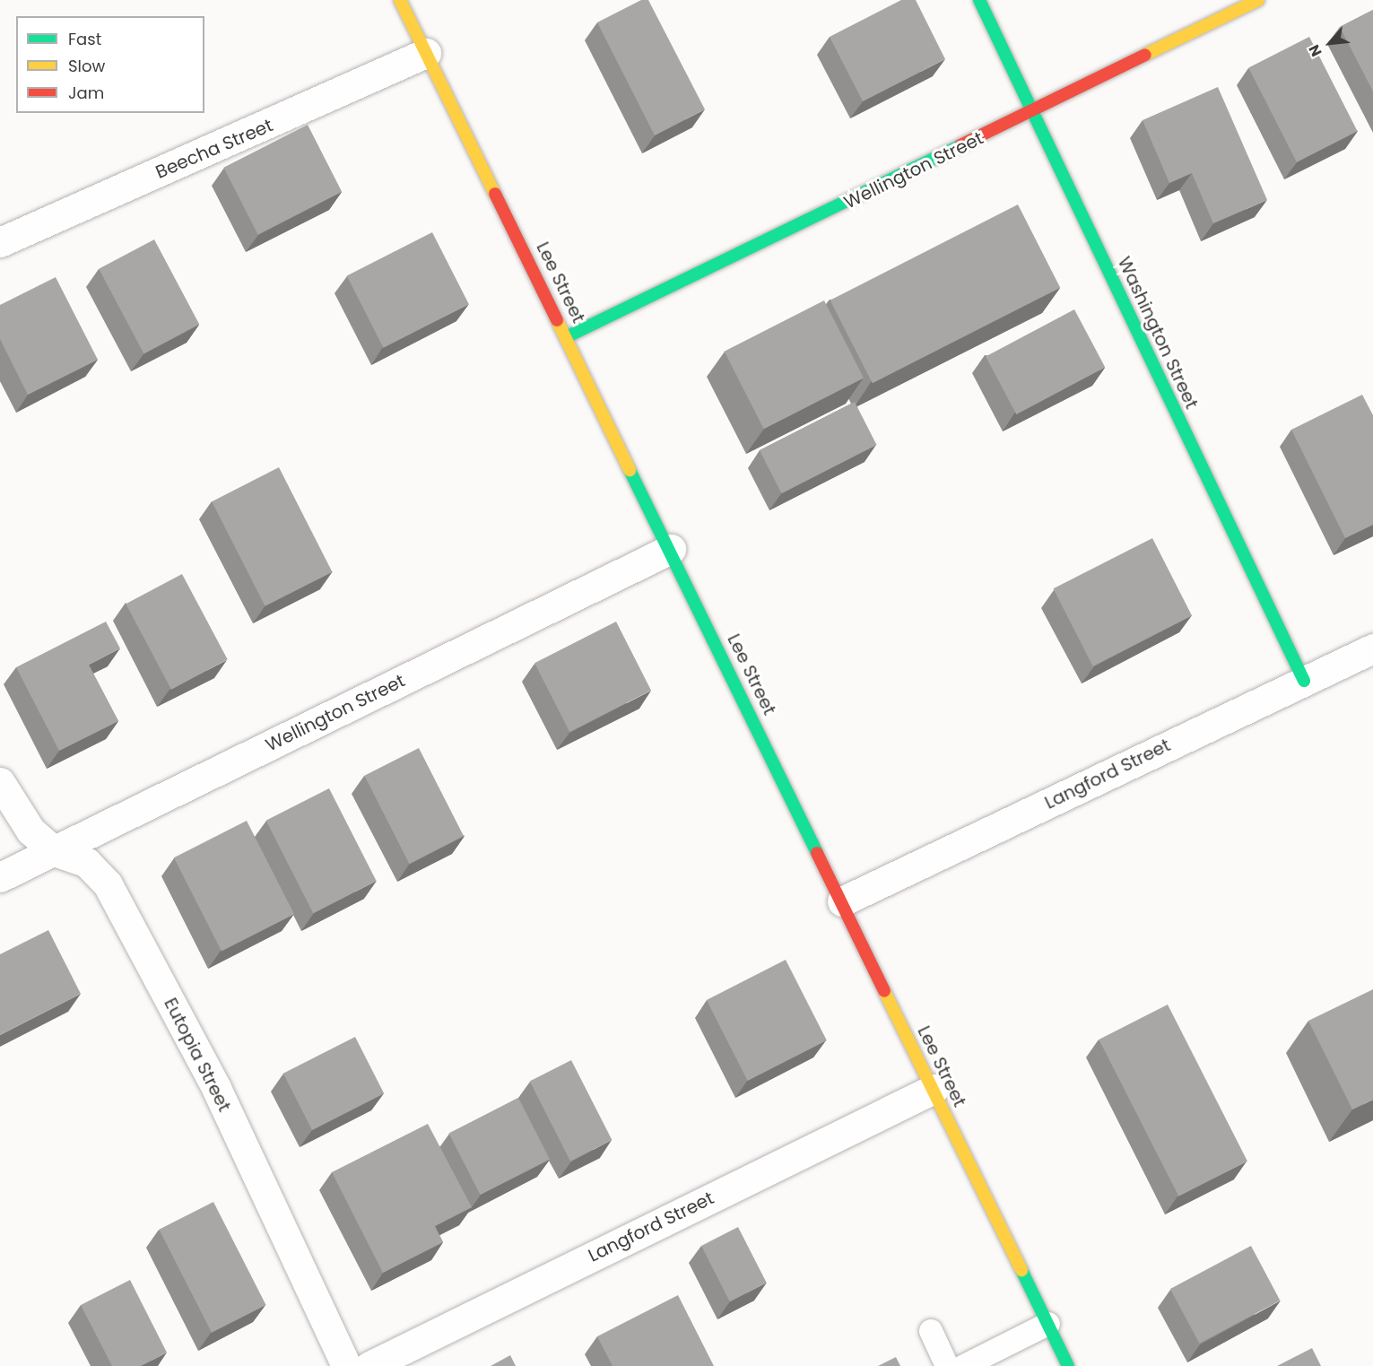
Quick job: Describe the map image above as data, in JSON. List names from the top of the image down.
{
  "streets": {
    "main road": ["Wellington Street", "Lee Street", "Washington Street"],
    "street": ["Beecha Street", "Langford Street", "Eutopia Street"]
  },
  "crossings": [
    ["Beecha Street", "Lee Street"],
    ["Wellington Street", "Lee Street"],
    ["Wellington Street", "Washington Street"],
    ["Wellington Street", "Eutopia Street"],
    ["Lee Street", "Langford Street"],
    ["Washington Street", "Langford Street"]
  ],
  "legend": ["Fast", "Slow", "Jam"],
  "north": "bottom left"
}
